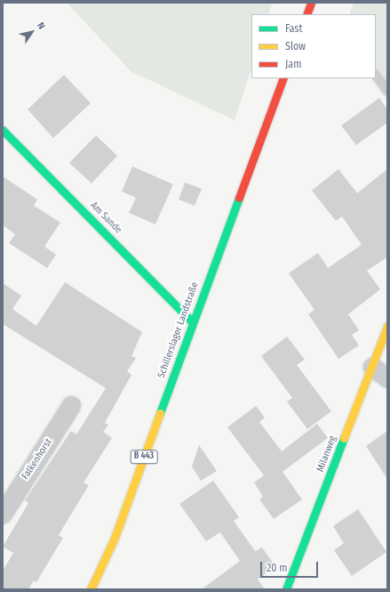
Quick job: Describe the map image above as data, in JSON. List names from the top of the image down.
{
  "streets": {
    "main road": [
      "Am Sande",
      "Schillerslager Landstraße",
      "Milanweg",
      "B 443"
    ],
    "street": ["Falkenhorst"]
  },
  "crossings": [
    ["Am Sande", "Schillerslager Landstraße"]
  ],
  "legend": ["Fast", "Slow", "Jam"],
  "scale_bar": "20 m",
  "north": "top right"
}
